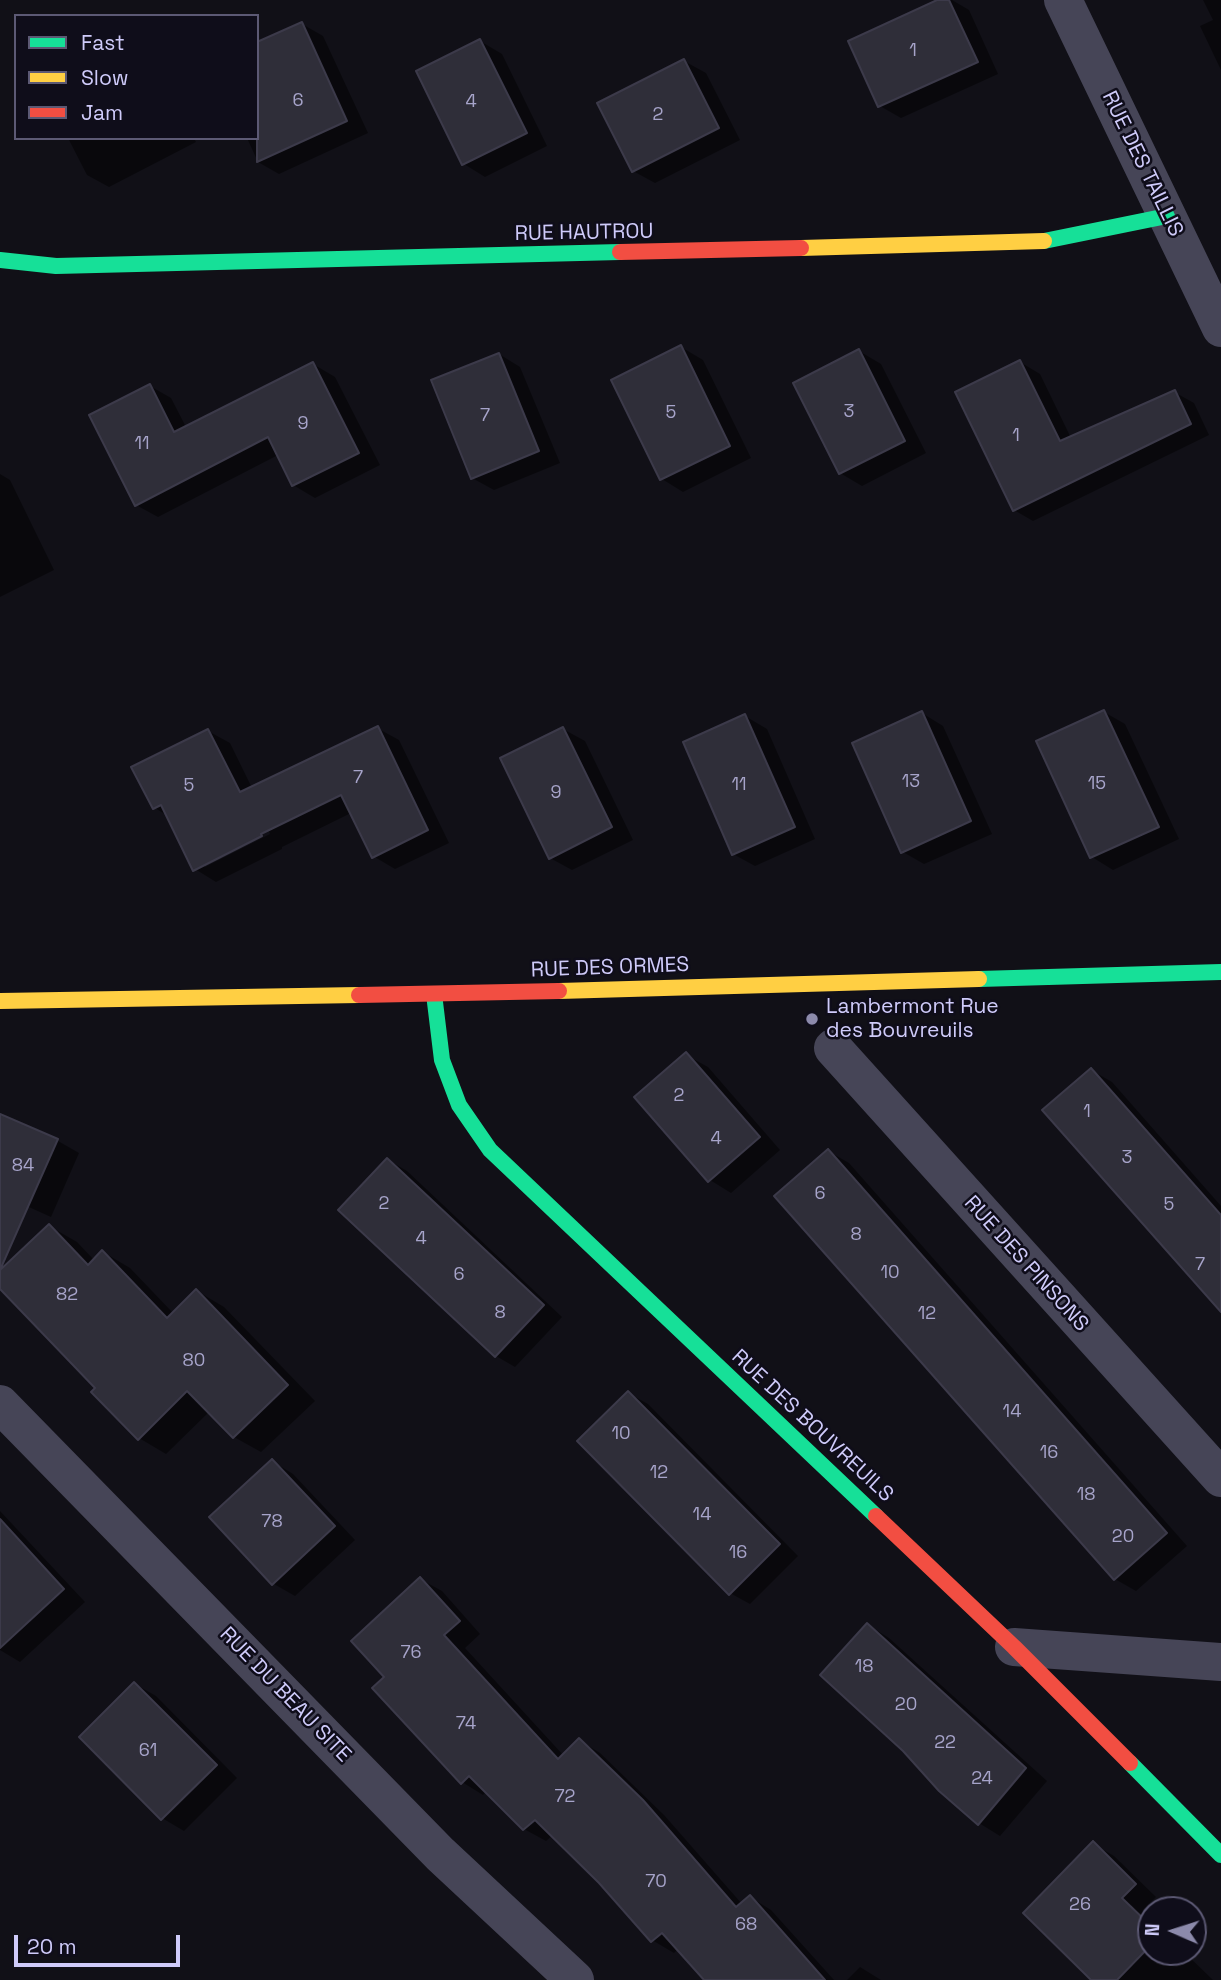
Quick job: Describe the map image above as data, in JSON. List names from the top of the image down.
{
  "streets": {
    "street": [
      "RUE DES TAILLIS",
      "RUE HAUTROU",
      "RUE DES ORMES",
      "RUE DES PINSONS",
      "RUE DES BOUVREUILS",
      "RUE DU BEAU SITE"
    ]
  },
  "crossings": [
    ["RUE DES TAILLIS", "RUE HAUTROU"],
    ["RUE DES ORMES", "RUE DES BOUVREUILS"]
  ],
  "places": ["Lambermont Rue des Bouvreuils"],
  "house_numbers": [
    "1",
    "6",
    "4",
    "2",
    "3",
    "5",
    "7",
    "9",
    "1",
    "11",
    "7",
    "13",
    "15",
    "11",
    "5",
    "9",
    "2",
    "1",
    "4",
    "3",
    "84",
    "6",
    "2",
    "5",
    "8",
    "4",
    "7",
    "10",
    "6",
    "82",
    "8",
    "12",
    "80",
    "14",
    "10",
    "16",
    "12",
    "18",
    "14",
    "78",
    "20",
    "16",
    "76",
    "18",
    "20",
    "74",
    "22",
    "61",
    "24",
    "72",
    "70",
    "26",
    "68"
  ],
  "legend": ["Fast", "Slow", "Jam"],
  "scale_bar": "20 m",
  "north": "left"
}
